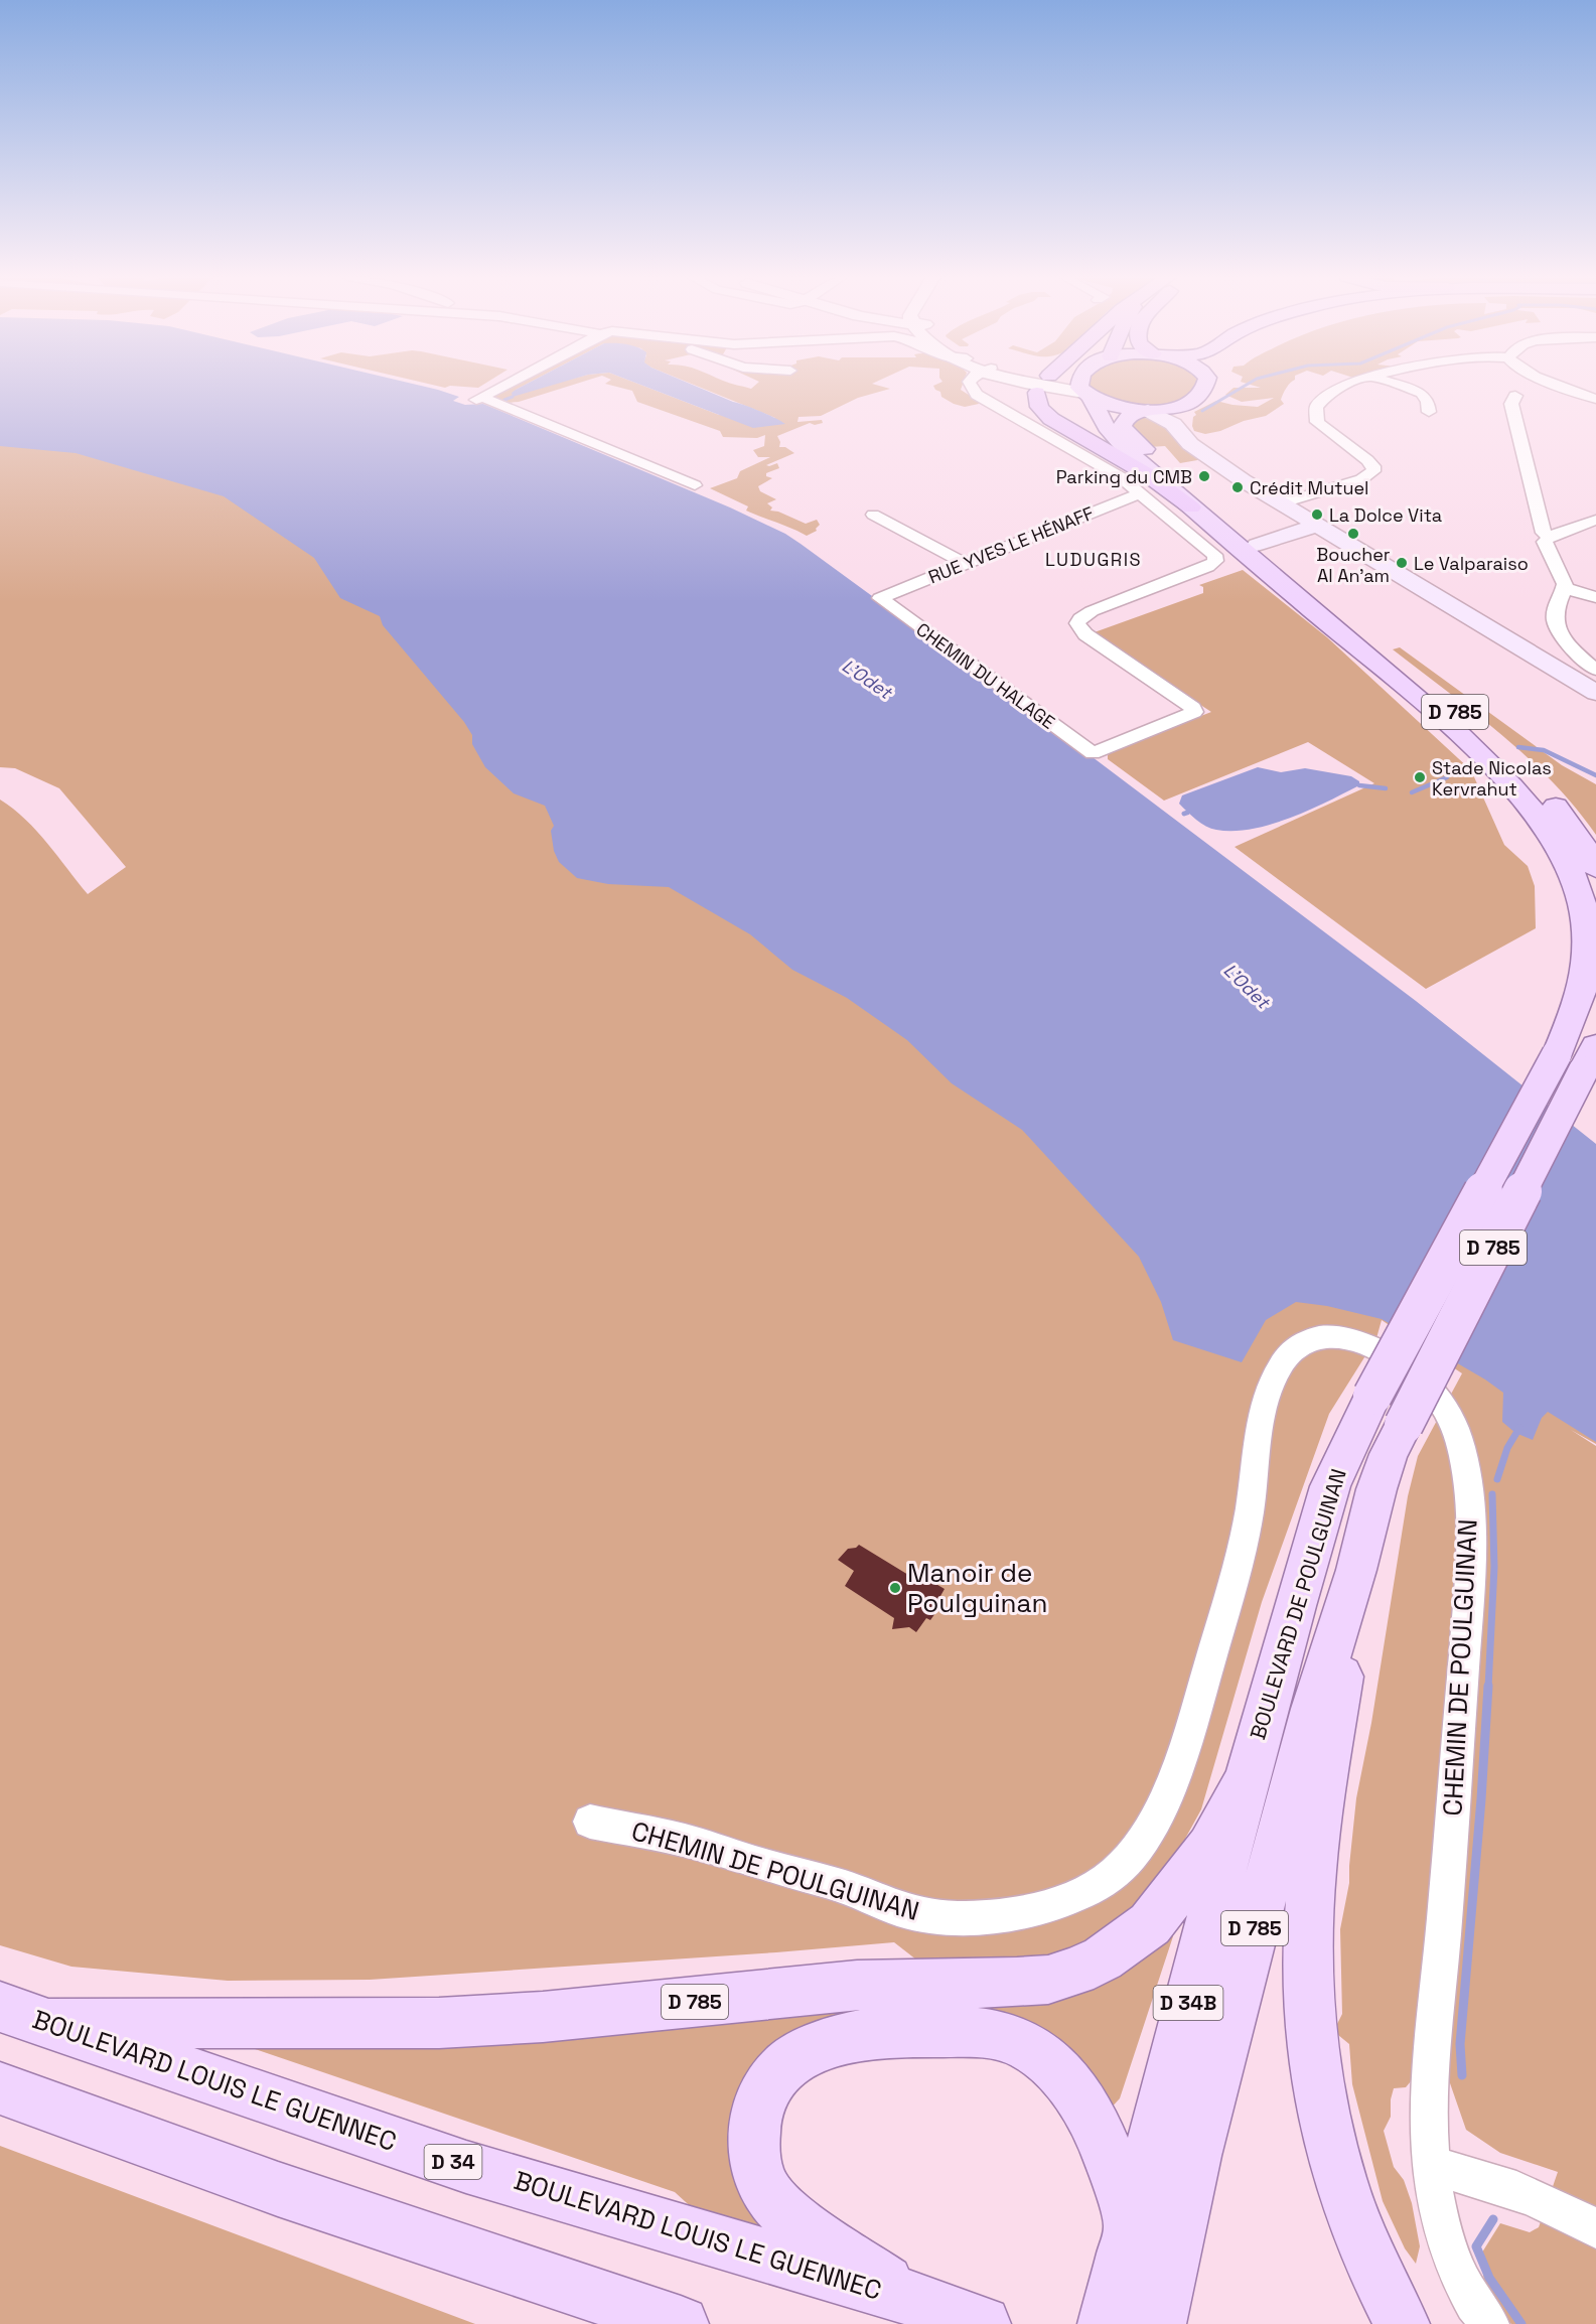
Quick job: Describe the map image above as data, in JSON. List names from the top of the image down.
{
  "streets": {
    "highway": ["D 785"],
    "main road": [
      "BOULEVARD DE POULGUINAN",
      "D 34B",
      "BOULEVARD LOUIS LE GUENNEC",
      "D 34"
    ],
    "street": ["RUE YVES LE HÉNAFF", "CHEMIN DU HALAGE", "CHEMIN DE POULGUINAN"]
  },
  "crossings": [
    ["RUE YVES LE HÉNAFF", "CHEMIN DU HALAGE"],
    ["D 785", "BOULEVARD DE POULGUINAN"],
    ["D 785", "BOULEVARD LOUIS LE GUENNEC"],
    ["BOULEVARD DE POULGUINAN", "D 34B"]
  ],
  "districts": ["LUDUGRIS"],
  "water": ["L'Odet"],
  "places": [
    "Parking du CMB",
    "Crédit Mutuel",
    "La Dolce Vita",
    "Boucher Al An'am",
    "Le Valparaiso",
    "Stade Nicolas Kervrahut",
    "Manoir de Poulguinan"
  ]
}
